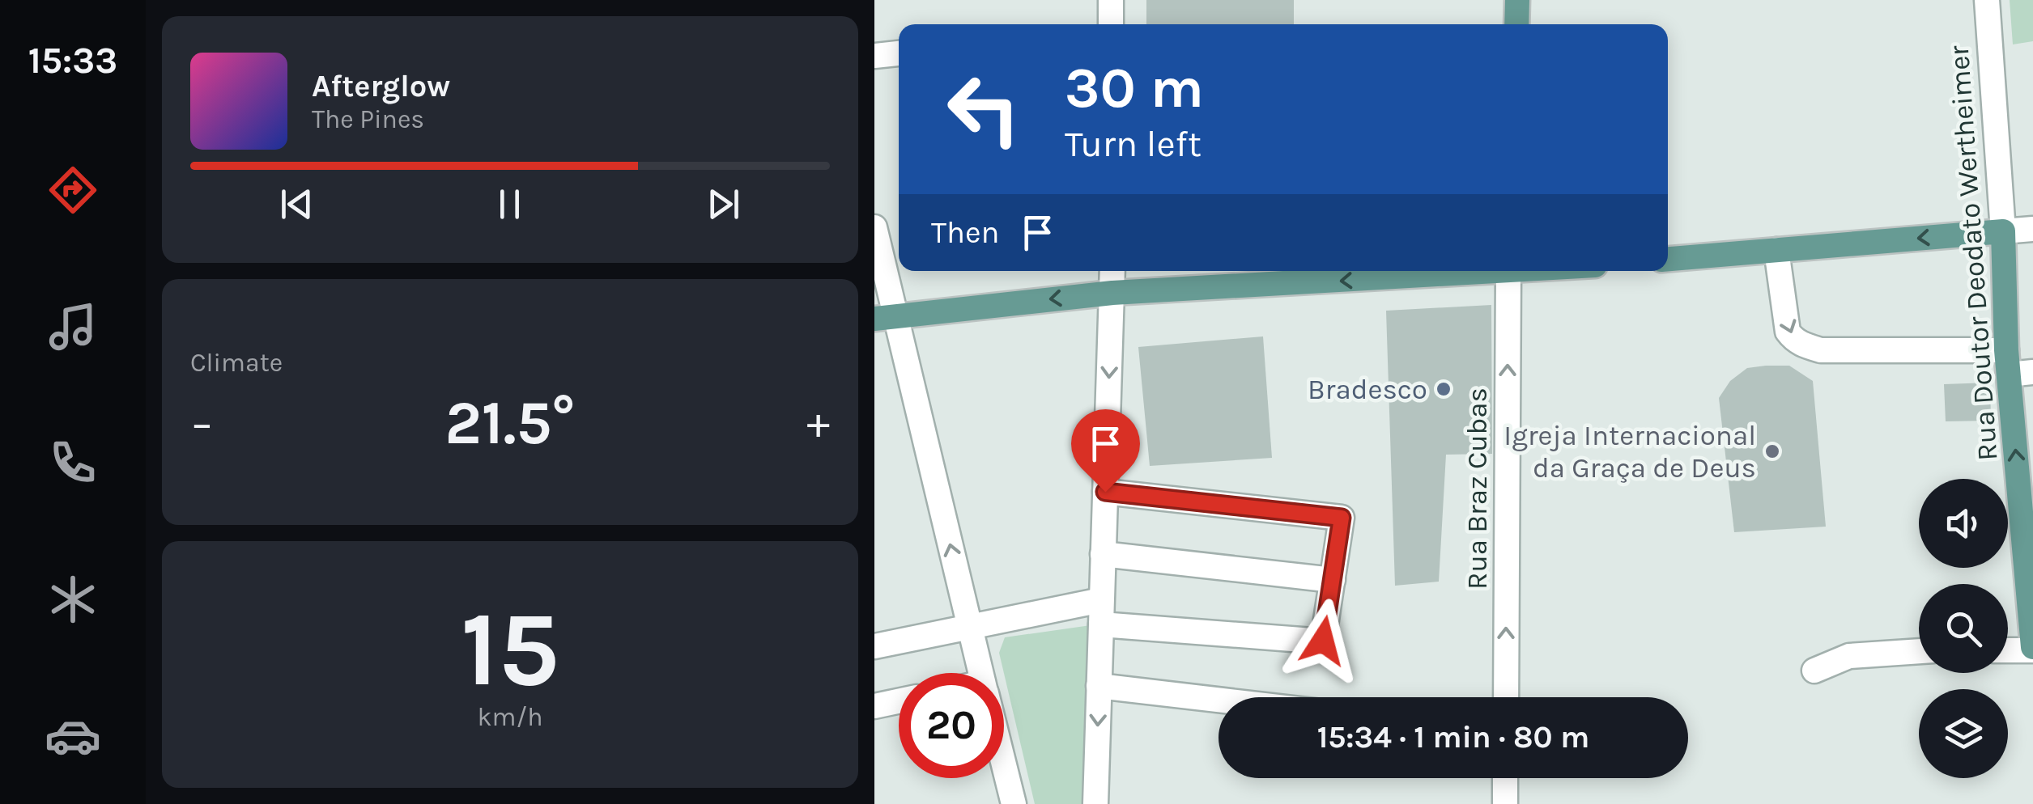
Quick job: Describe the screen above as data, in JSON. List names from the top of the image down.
{
  "streets": {
    "main road": ["Rua Doutor Deodato Wertheimer"],
    "street": ["Rua Braz Cubas"]
  },
  "one_way": ["Rua Doutor Deodato Wertheimer", "Rua Braz Cubas"],
  "places": ["Bradesco", "Igreja Internacional da Graça de Deus"],
  "page": {
    "tabs": "15:33",
    "turn": ["30 m", "Turn left"],
    "song": ["Afterglow", "The Pines"],
    "then": "Then",
    "tile": [
      "Climate",
      ["15", "km/h"]
    ],
    "heat": ["−", "21.5°", "+"],
    "limit": "20",
    "trip": "15:34 · 1 min · 80 m"
  }
}
